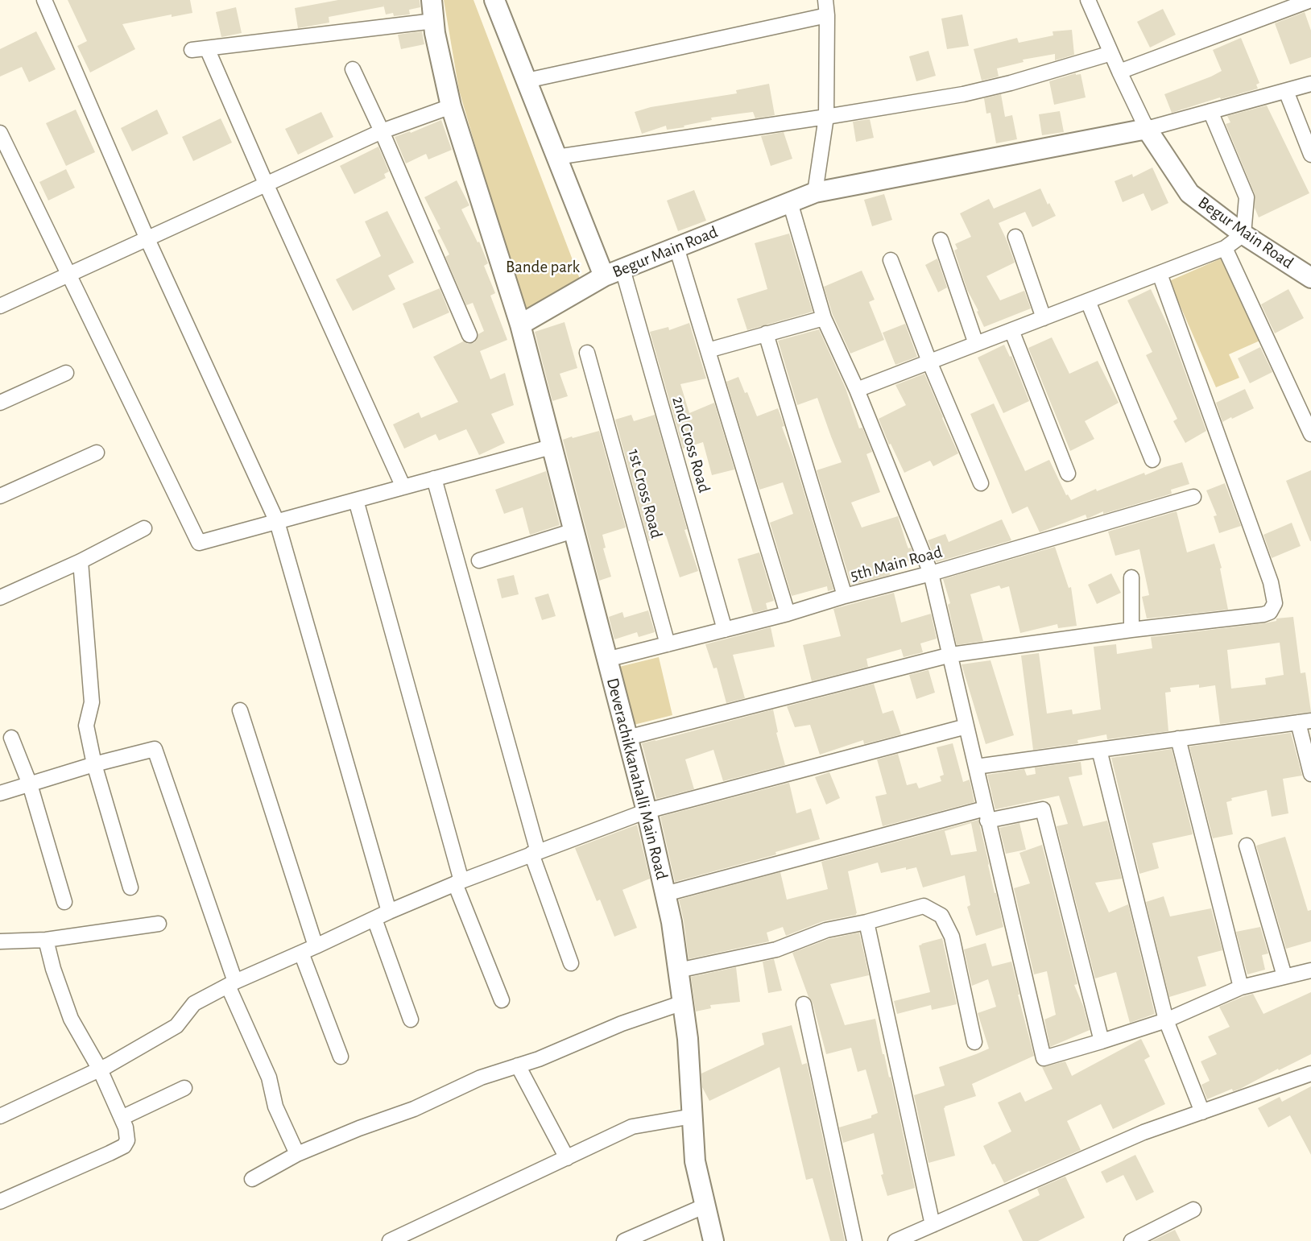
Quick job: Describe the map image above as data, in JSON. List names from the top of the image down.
{
  "streets": {
    "street": [
      "Begur Main Road",
      "2nd Cross Road",
      "1st Cross Road",
      "5th Main Road",
      "Deverachikkanahalli Main Road"
    ]
  },
  "crossings": [
    ["Begur Main Road", "2nd Cross Road"],
    ["Begur Main Road", "Deverachikkanahalli Main Road"],
    ["2nd Cross Road", "5th Main Road"],
    ["1st Cross Road", "5th Main Road"],
    ["5th Main Road", "Deverachikkanahalli Main Road"]
  ],
  "parks": ["Bande park"]
}
